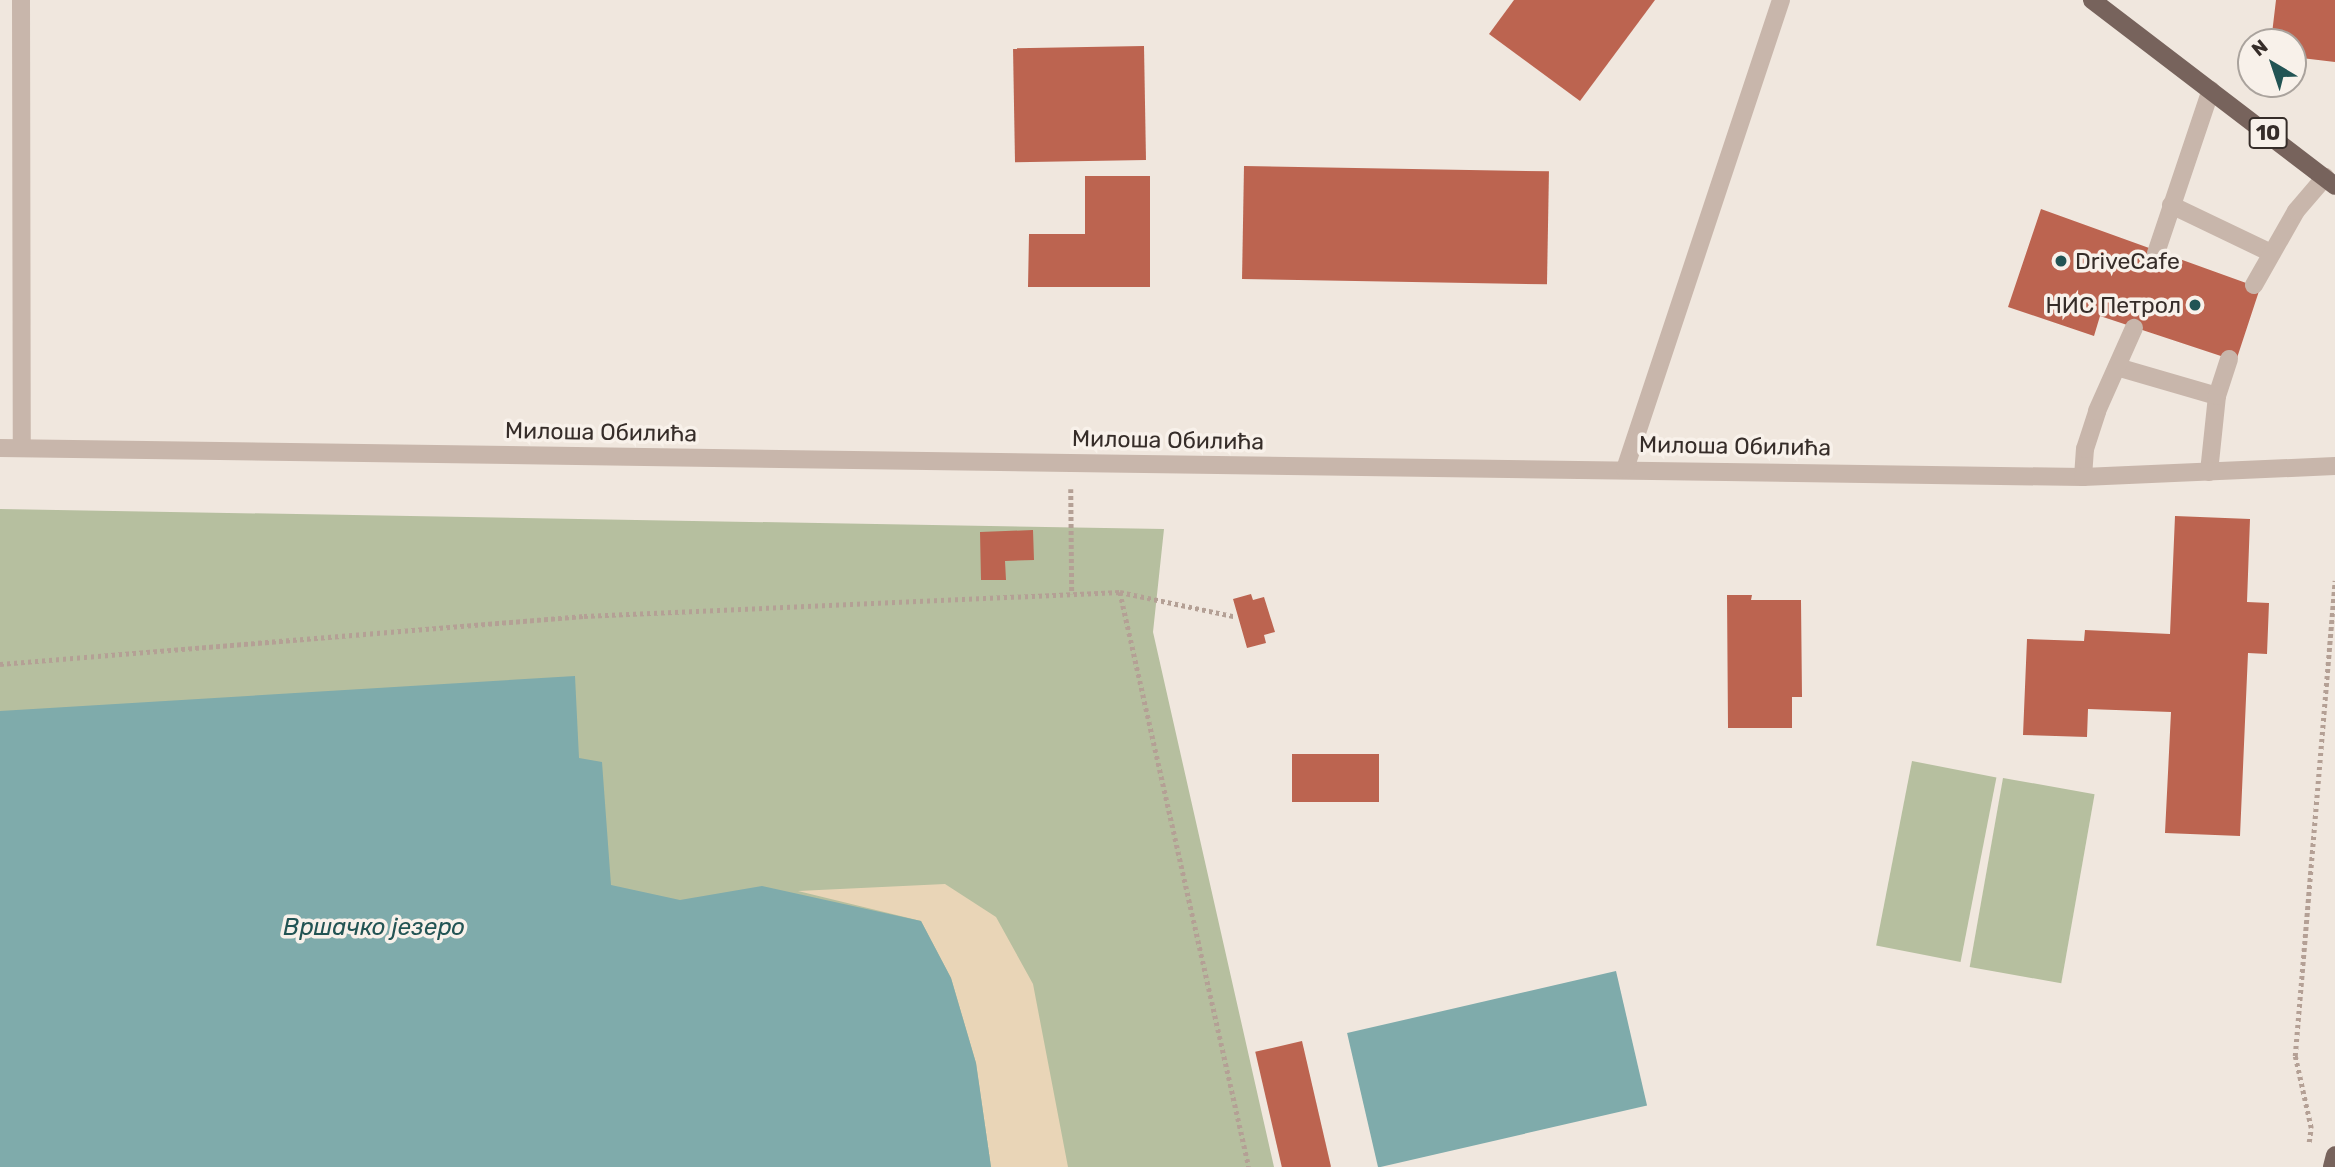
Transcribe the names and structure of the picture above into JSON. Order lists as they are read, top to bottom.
{
  "streets": {
    "main road": ["10"],
    "street": ["Милоша Обилића"]
  },
  "water": ["Вршачко језеро"],
  "places": ["DriveCafe", "НИС Петрол"],
  "north": "top left"
}
